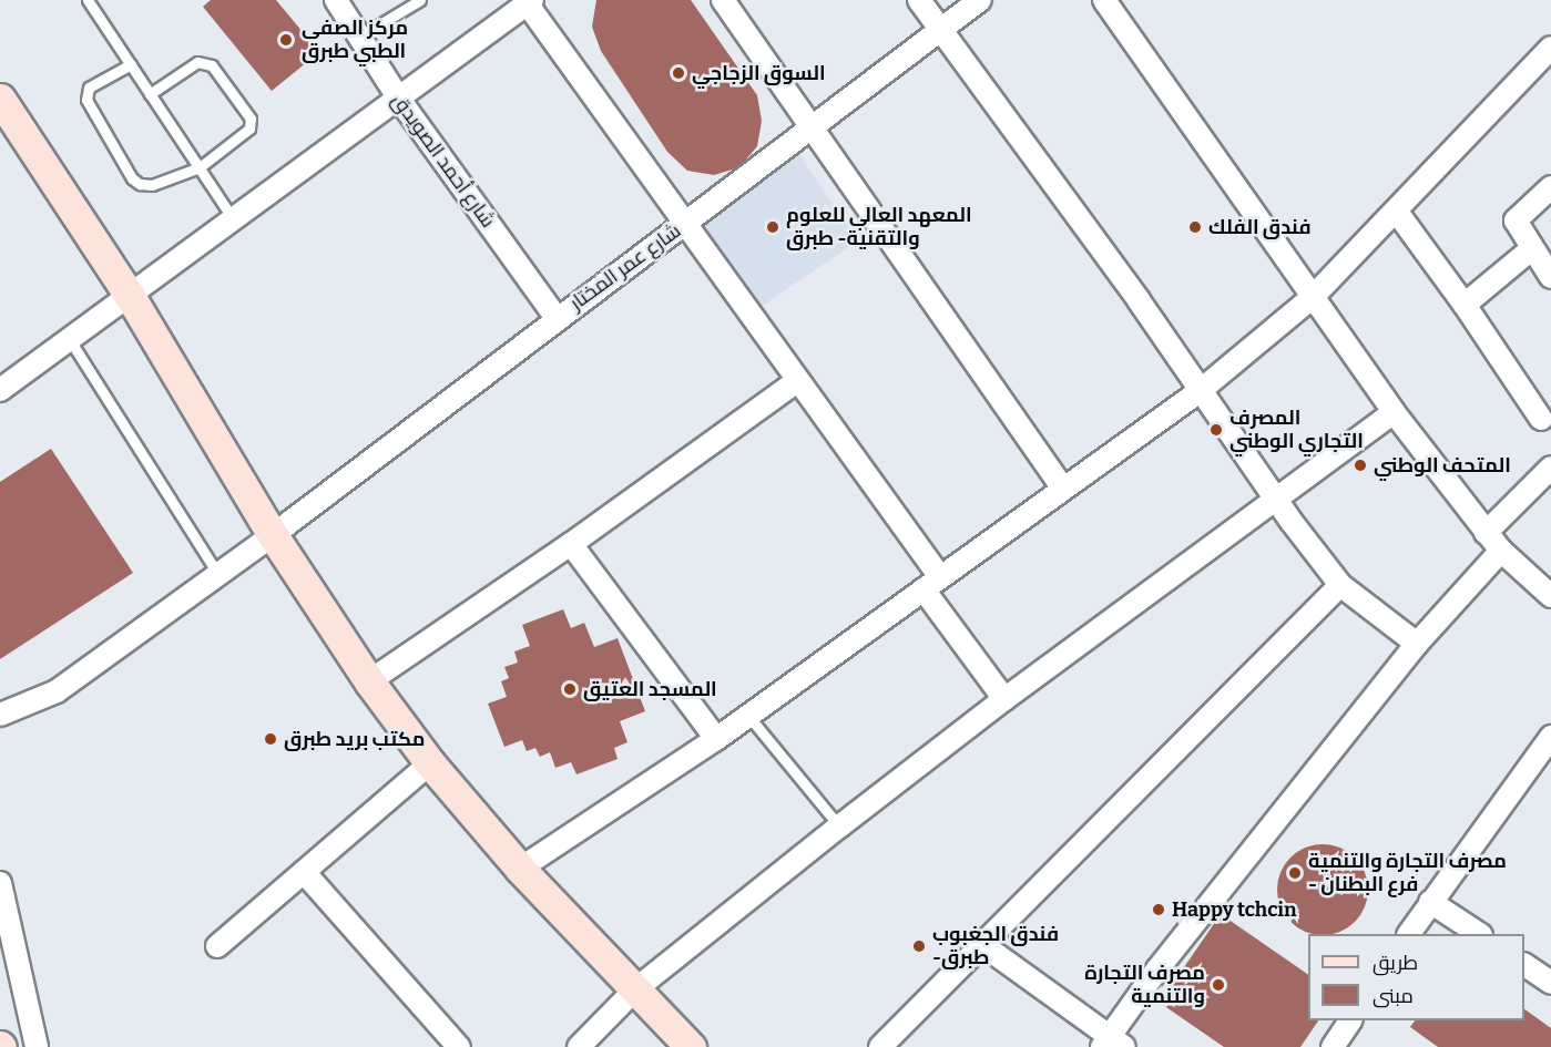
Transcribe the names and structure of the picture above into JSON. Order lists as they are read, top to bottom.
{
  "streets": {
    "street": ["شارع أحمد الصويدق", "شارع عمر المختار"]
  },
  "crossings": [
    ["شارع أحمد الصويدق", "شارع عمر المختار"]
  ],
  "places": [
    "مركز الصفى الطبي طبرق",
    "السوق الزجاجي",
    "المعهد العالي للعلوم والتقنية- طبرق",
    "فندق الفلك",
    "المصرف التجاري الوطني",
    "المتحف الوطني",
    "المسجد العتيق",
    "مكتب بريد طبرق",
    "مصرف التجارة والتنمية - فرع البطنان",
    "Happy tchcin",
    "فندق الجغبوب -طبرق",
    "مصرف التجارة والتنمية"
  ],
  "legend": ["طريق", "مبنى"]
}
